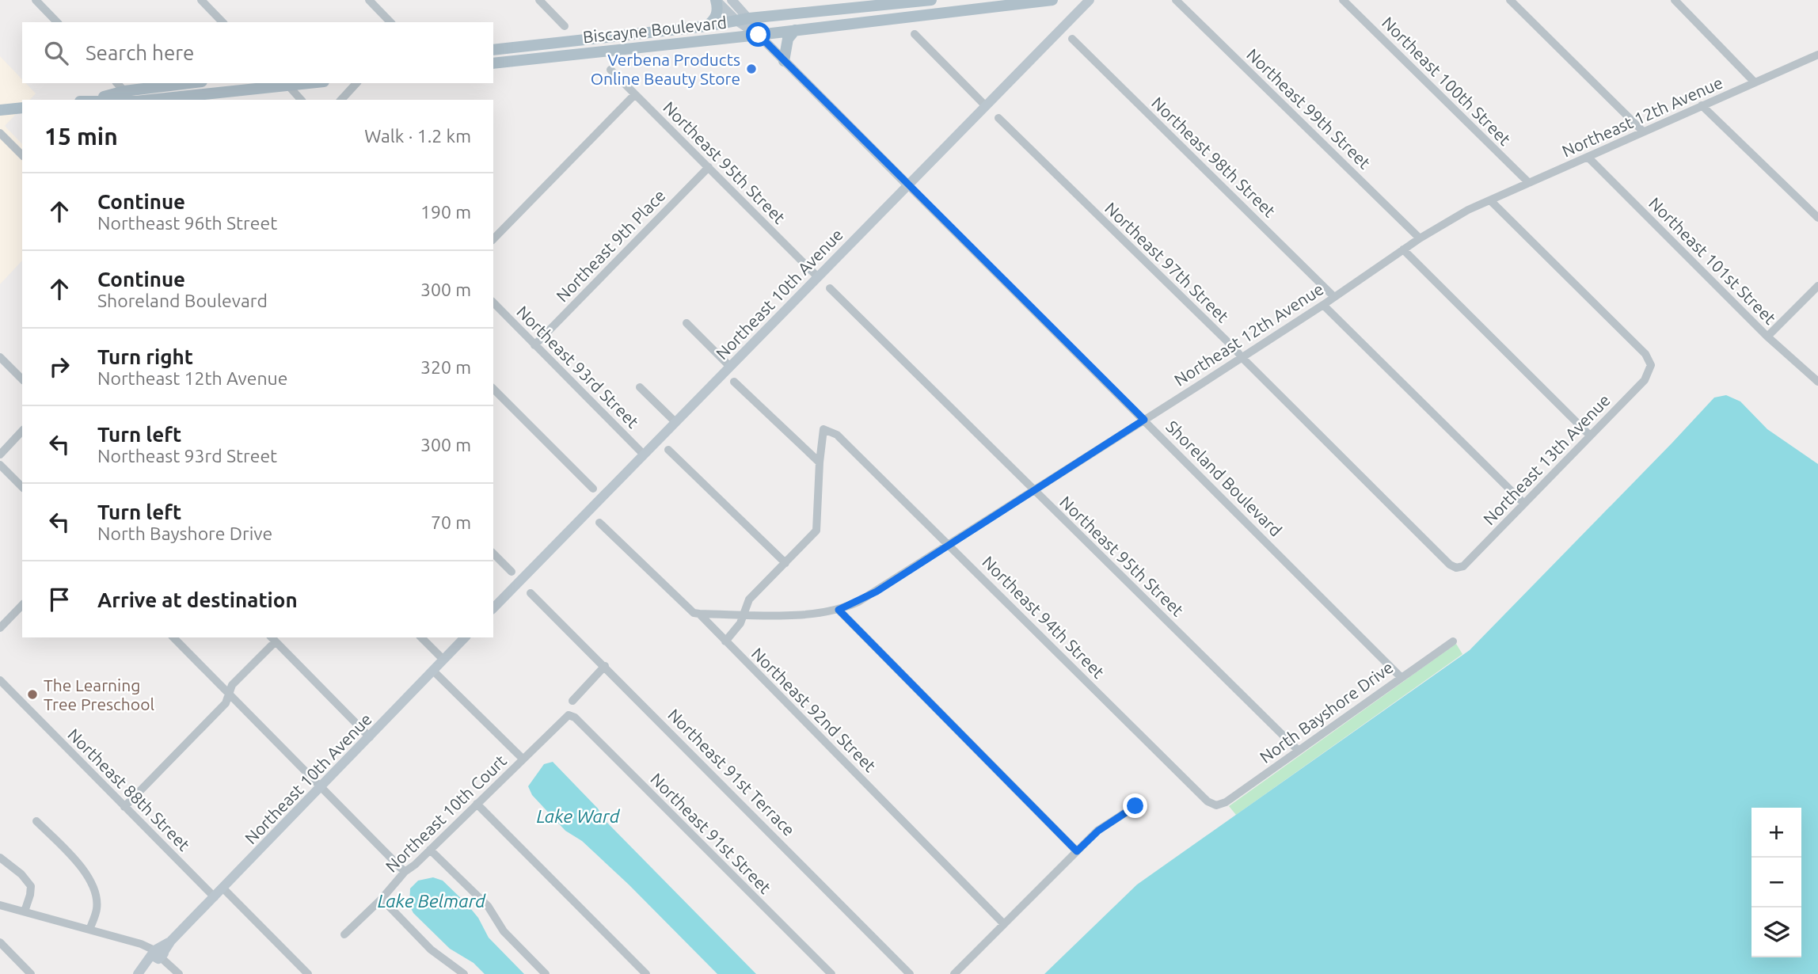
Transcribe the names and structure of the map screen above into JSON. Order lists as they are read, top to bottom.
{
  "streets": {
    "main road": ["Biscayne Boulevard"],
    "street": [
      "Northeast 100th Street",
      "Northeast 99th Street",
      "Northeast 12th Avenue",
      "Northeast 98th Street",
      "Northeast 95th Street",
      "Northeast 9th Place",
      "Northeast 101st Street",
      "Northeast 97th Street",
      "Northeast 10th Avenue",
      "Northeast 93rd Street",
      "Northeast 13th Avenue",
      "Shoreland Boulevard",
      "Northeast 94th Street",
      "Northeast 92nd Street",
      "North Bayshore Drive",
      "Northeast 91st Terrace",
      "Northeast 88th Street",
      "Northeast 10th Court",
      "Northeast 91st Street"
    ]
  },
  "crossings": [
    ["Northeast 100th Street", "Northeast 12th Avenue"],
    ["Northeast 99th Street", "Northeast 12th Avenue"],
    ["Northeast 12th Avenue", "Northeast 98th Street"],
    ["Northeast 12th Avenue", "Northeast 95th Street"],
    ["Northeast 12th Avenue", "Northeast 101st Street"],
    ["Northeast 12th Avenue", "Northeast 97th Street"],
    ["Northeast 12th Avenue", "Northeast 13th Avenue"],
    ["Northeast 12th Avenue", "Shoreland Boulevard"],
    ["Northeast 12th Avenue", "Northeast 94th Street"],
    ["Northeast 12th Avenue", "Northeast 92nd Street"],
    ["Northeast 95th Street", "Northeast 9th Place"],
    ["Northeast 95th Street", "Northeast 10th Avenue"],
    ["Northeast 95th Street", "North Bayshore Drive"],
    ["Northeast 9th Place", "Northeast 93rd Street"],
    ["Northeast 97th Street", "Northeast 13th Avenue"],
    ["Northeast 10th Avenue", "Northeast 93rd Street"],
    ["Northeast 10th Avenue", "Shoreland Boulevard"],
    ["Northeast 10th Avenue", "Northeast 88th Street"],
    ["Shoreland Boulevard", "North Bayshore Drive"],
    ["Northeast 94th Street", "North Bayshore Drive"],
    ["Northeast 10th Court", "Northeast 91st Street"]
  ],
  "water": ["Lake Ward", "Lake Belmard"],
  "places": ["Verbena Products Online Beauty Store", "The Learning Tree Preschool"],
  "page": {
    "search": "Search here",
    "heading": ["15 min", "Walk · 1.2 km"],
    "list": [
      ["Continue", "Northeast 96th Street", "190 m"],
      ["Continue", "Shoreland Boulevard", "300 m"],
      ["Turn right", "Northeast 12th Avenue", "320 m"],
      ["Turn left", "Northeast 93rd Street", "300 m"],
      ["Turn left", "North Bayshore Drive", "70 m"],
      "Arrive at destination"
    ],
    "map_buttons": ["+", "−"]
  }
}
